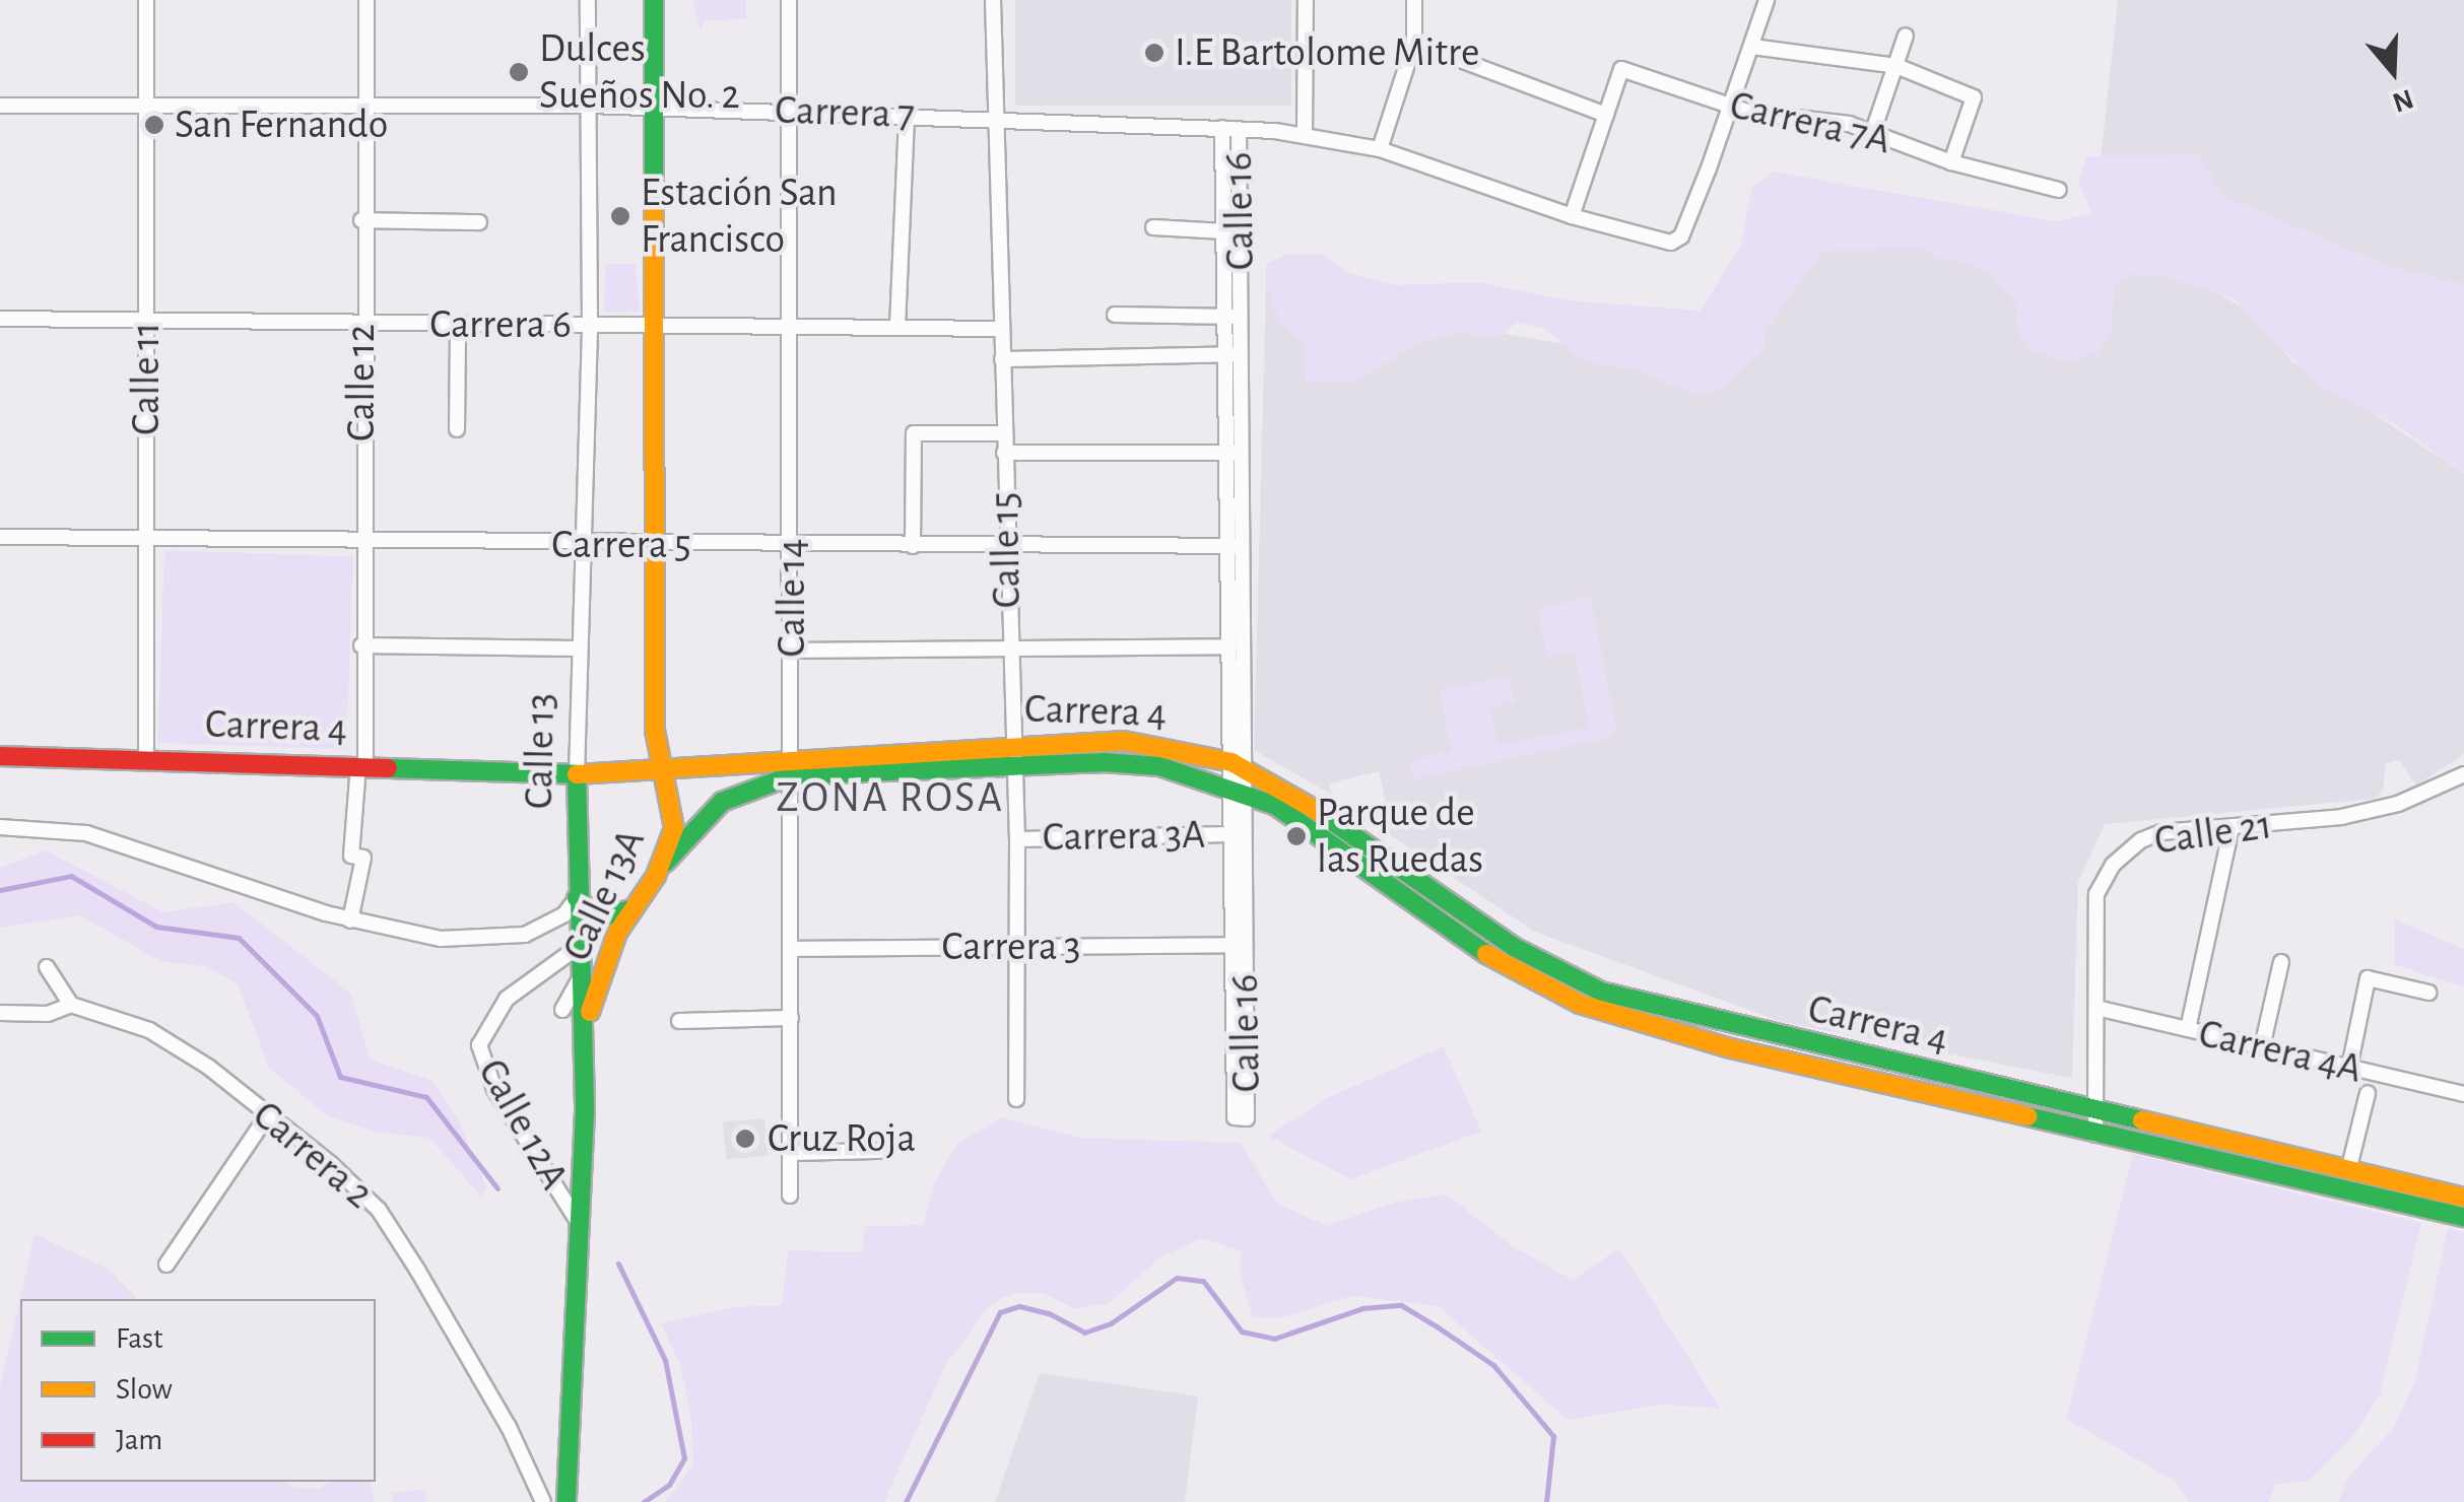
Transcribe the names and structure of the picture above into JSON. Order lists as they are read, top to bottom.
{
  "streets": {
    "main road": ["Carrera 4", "Calle 13", "Calle 13A"],
    "street": [
      "Carrera 7",
      "Carrera 7A",
      "Calle 16",
      "Carrera 6",
      "Calle 11",
      "Calle 12",
      "Carrera 5",
      "Calle 15",
      "Calle 14",
      "Calle 21",
      "Carrera 3A",
      "Carrera 3",
      "Carrera 4A",
      "Calle 12A",
      "Carrera 2"
    ]
  },
  "crossings": [
    ["Carrera 7", "Carrera 7A"],
    ["Carrera 7", "Calle 16"],
    ["Carrera 7", "Calle 11"],
    ["Carrera 7", "Calle 12"],
    ["Carrera 7", "Calle 15"],
    ["Carrera 7", "Calle 14"],
    ["Carrera 7", "Calle 13"],
    ["Carrera 7", "Calle 13A"],
    ["Calle 16", "Carrera 5"],
    ["Calle 16", "Carrera 4"],
    ["Calle 16", "Carrera 3A"],
    ["Calle 16", "Carrera 3"],
    ["Carrera 6", "Calle 11"],
    ["Carrera 6", "Calle 12"],
    ["Carrera 6", "Calle 15"],
    ["Carrera 6", "Calle 14"],
    ["Carrera 6", "Calle 13"],
    ["Carrera 6", "Calle 13A"],
    ["Calle 11", "Carrera 5"],
    ["Calle 11", "Carrera 4"],
    ["Calle 12", "Carrera 5"],
    ["Calle 12", "Carrera 4"],
    ["Carrera 5", "Calle 15"],
    ["Carrera 5", "Calle 14"],
    ["Carrera 5", "Calle 13"],
    ["Carrera 5", "Calle 13A"],
    ["Calle 15", "Carrera 4"],
    ["Calle 15", "Carrera 3A"],
    ["Calle 15", "Carrera 3"],
    ["Calle 14", "Carrera 4"],
    ["Calle 14", "Carrera 3"],
    ["Carrera 4", "Calle 13"],
    ["Carrera 4", "Calle 21"],
    ["Carrera 4", "Calle 13A"],
    ["Calle 13", "Calle 13A"],
    ["Calle 13", "Calle 12A"],
    ["Calle 21", "Carrera 4A"]
  ],
  "districts": ["ZONA ROSA"],
  "places": [
    "I.E Bartolome Mitre",
    "Dulces Sueños No. 2",
    "San Fernando",
    "Estación San Francisco",
    "Parque de las Ruedas",
    "Cruz Roja"
  ],
  "legend": ["Fast", "Slow", "Jam"],
  "north": "bottom"
}
